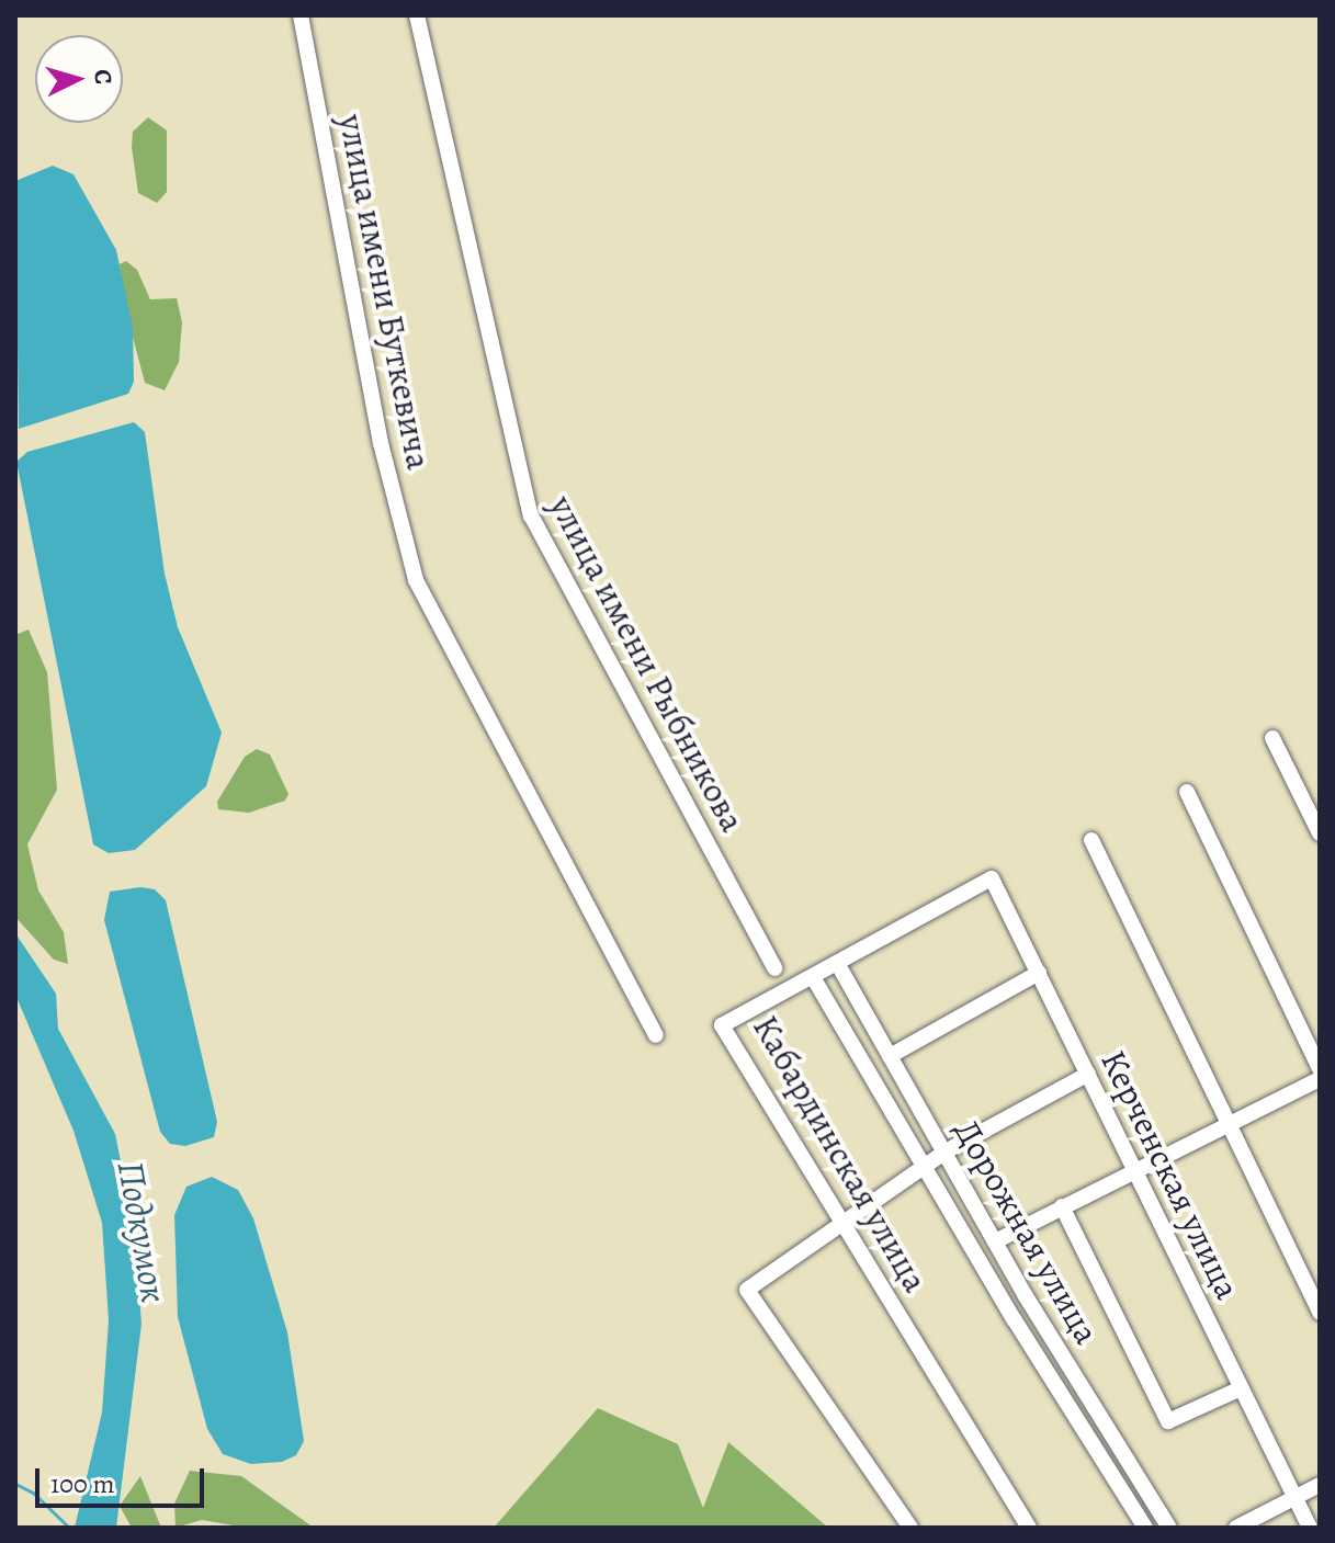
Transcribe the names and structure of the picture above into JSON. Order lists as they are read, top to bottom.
{
  "streets": {
    "street": [
      "улица имени Буткевича",
      "улица имени Рыбникова",
      "Кабардинская улица",
      "Керченская улица",
      "Дорожная улица"
    ]
  },
  "crossings": [
    ["Кабардинская улица", "Керченская улица"],
    ["Кабардинская улица", "Дорожная улица"]
  ],
  "water": ["Подкумок"],
  "scale_bar": "100 m",
  "north": "right"
}
